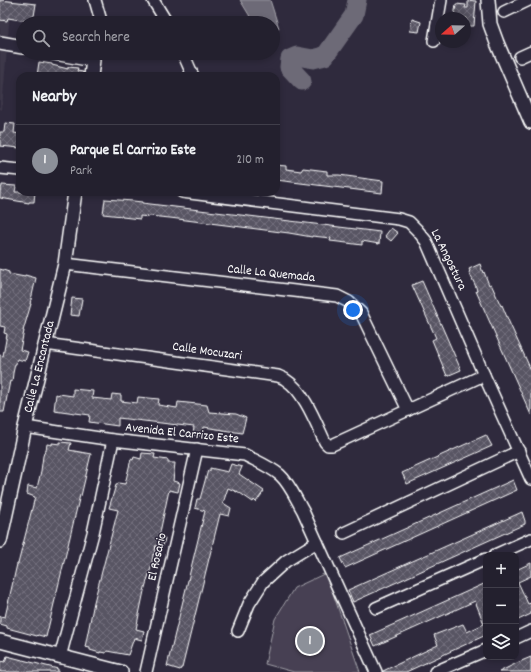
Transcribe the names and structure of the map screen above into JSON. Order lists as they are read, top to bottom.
{
  "streets": {
    "street": [
      "La Angostura",
      "Calle La Quemada",
      "Calle Mocuzari",
      "Calle La Encantada",
      "Avenida El Carrizo Este",
      "El Rosario"
    ]
  },
  "crossings": [
    ["Calle La Quemada", "Calle Mocuzari"],
    ["Calle La Quemada", "Calle La Encantada"],
    ["Calle Mocuzari", "Calle La Encantada"],
    ["Calle La Encantada", "Avenida El Carrizo Este"],
    ["Avenida El Carrizo Este", "El Rosario"]
  ],
  "north": "left",
  "page": {
    "search": "Search here",
    "heading": "Nearby",
    "list": [
      {
        "mark": "1",
        "name": "Parque El Carrizo Este",
        "note": "Park",
        "value": "210 m"
      }
    ],
    "map_buttons": ["+", "−"],
    "pins": "1"
  }
}
